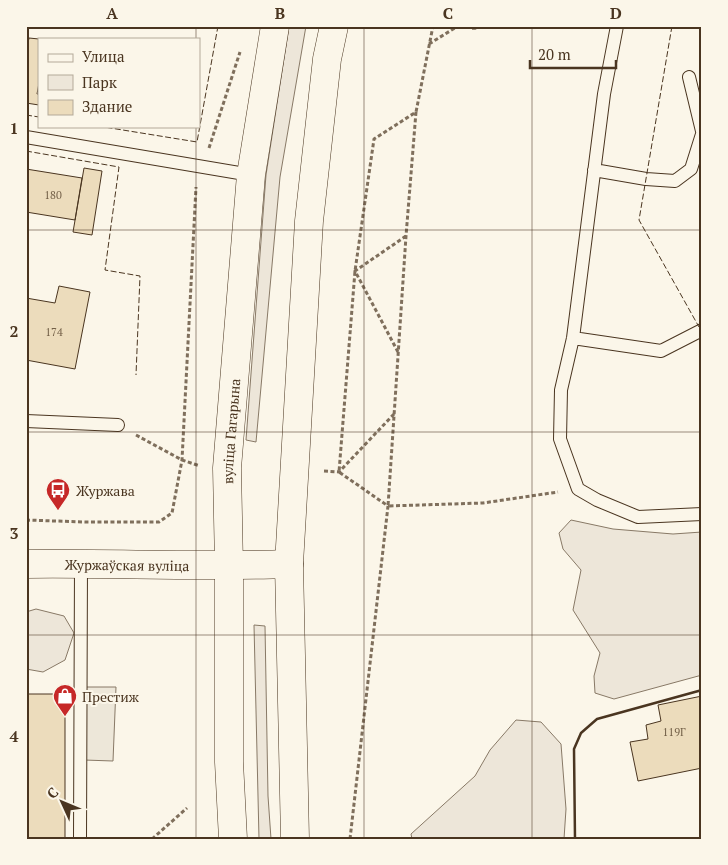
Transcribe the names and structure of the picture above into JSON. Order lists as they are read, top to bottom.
{
  "streets": {
    "main road": ["вуліца Гагарына", "Журжаўская вуліца"]
  },
  "crossings": [
    ["вуліца Гагарына", "Журжаўская вуліца"]
  ],
  "places": {
    "bus stop": ["Журжава"],
    "shop": ["Престиж"]
  },
  "house_numbers": ["180", "174", "119Г"],
  "legend": ["Улица", "Парк", "Здание"],
  "scale_bar": "20 m",
  "north": "top left",
  "grid": {
    "columns": [
      "A",
      "B",
      "C",
      "D"
    ],
    "rows": [
      "1",
      "2",
      "3",
      "4"
    ]
  }
}
